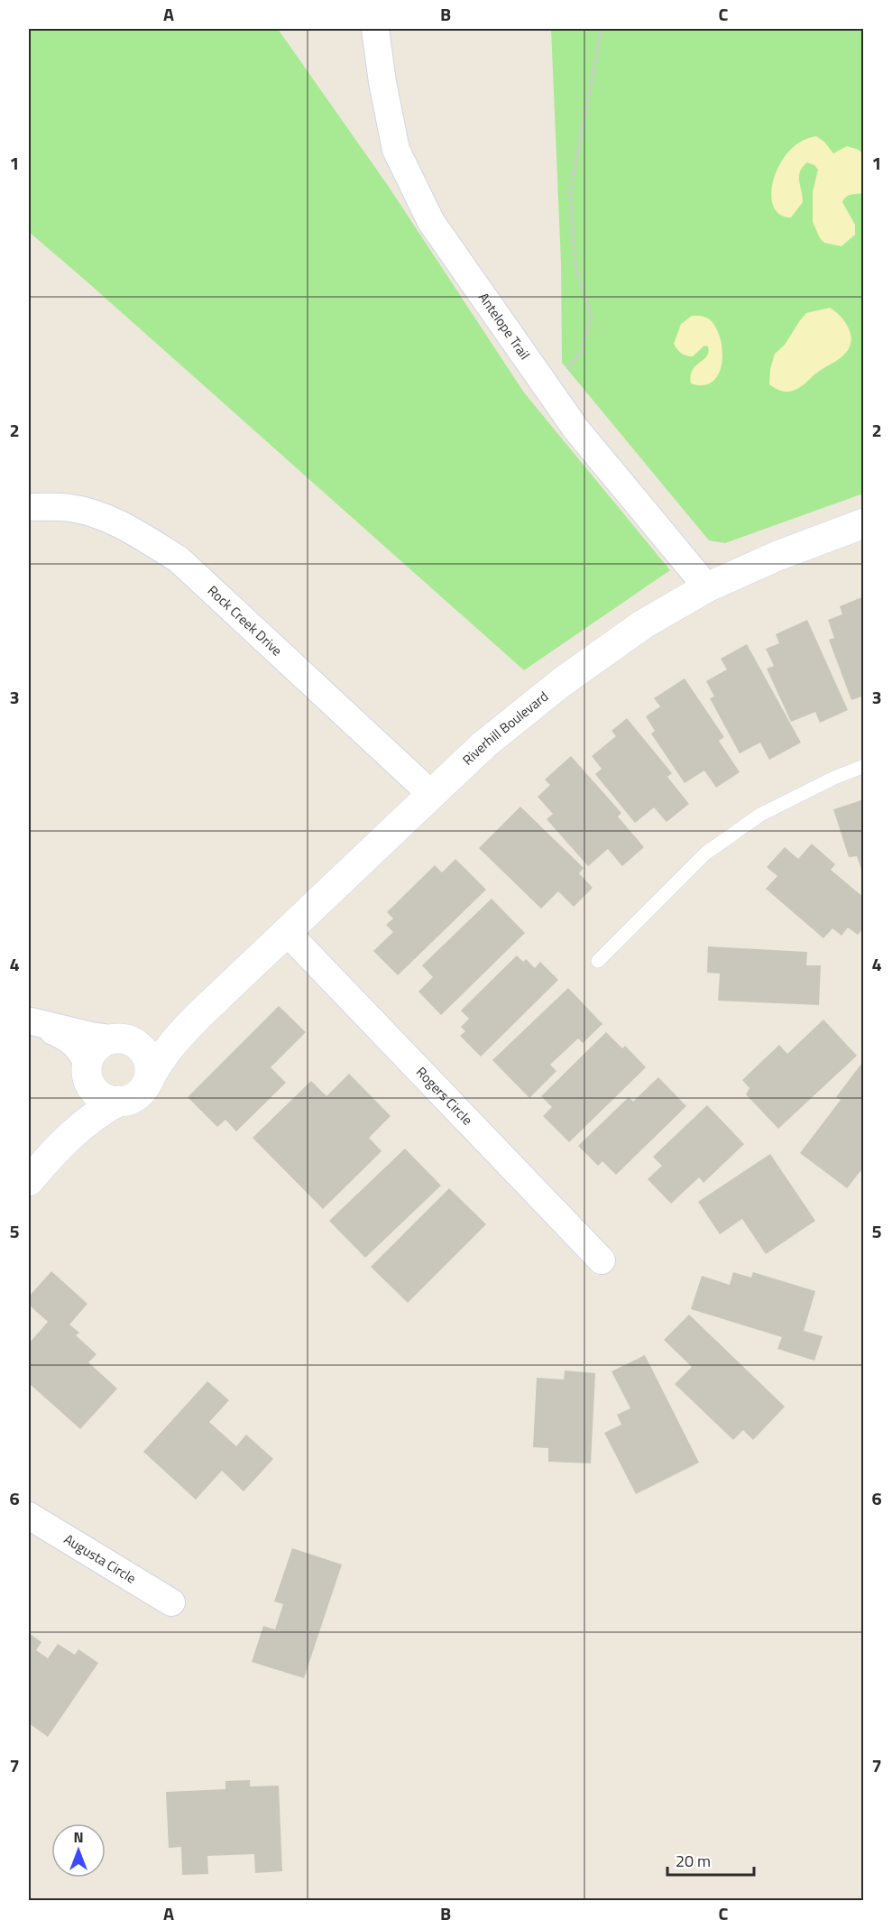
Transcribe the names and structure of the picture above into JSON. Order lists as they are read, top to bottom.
{
  "streets": {
    "street": [
      "Antelope Trail",
      "Rock Creek Drive",
      "Riverhill Boulevard",
      "Rogers Circle",
      "Augusta Circle"
    ]
  },
  "crossings": [
    ["Antelope Trail", "Riverhill Boulevard"],
    ["Rock Creek Drive", "Riverhill Boulevard"],
    ["Riverhill Boulevard", "Rogers Circle"]
  ],
  "scale_bar": "20 m",
  "north": "top",
  "grid": {
    "columns": ["A", "B", "C"],
    "rows": [
      "1",
      "2",
      "3",
      "4",
      "5",
      "6",
      "7"
    ]
  }
}
